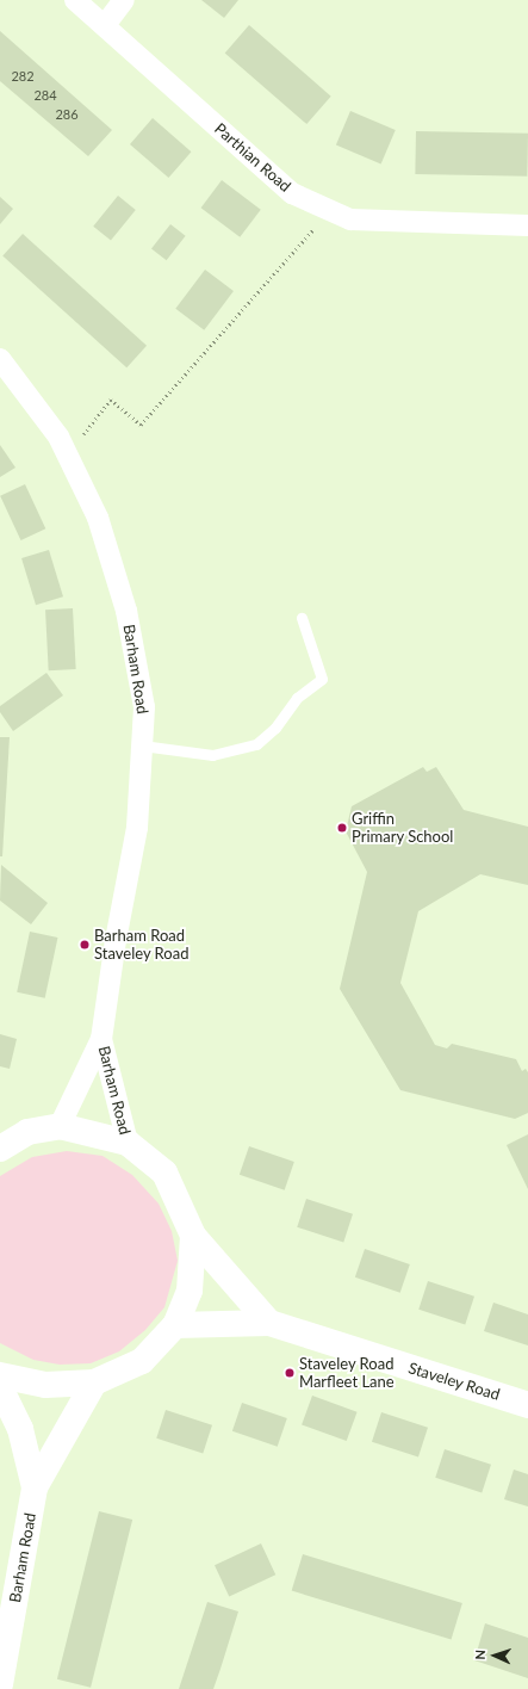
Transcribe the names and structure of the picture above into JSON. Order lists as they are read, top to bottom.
{
  "streets": {
    "street": ["Parthian Road", "Barham Road", "Staveley Road"]
  },
  "places": ["Griffin Primary School", "Barham Road Staveley Road", "Staveley Road Marfleet Lane"],
  "house_numbers": ["282", "284", "286"],
  "north": "left"
}
